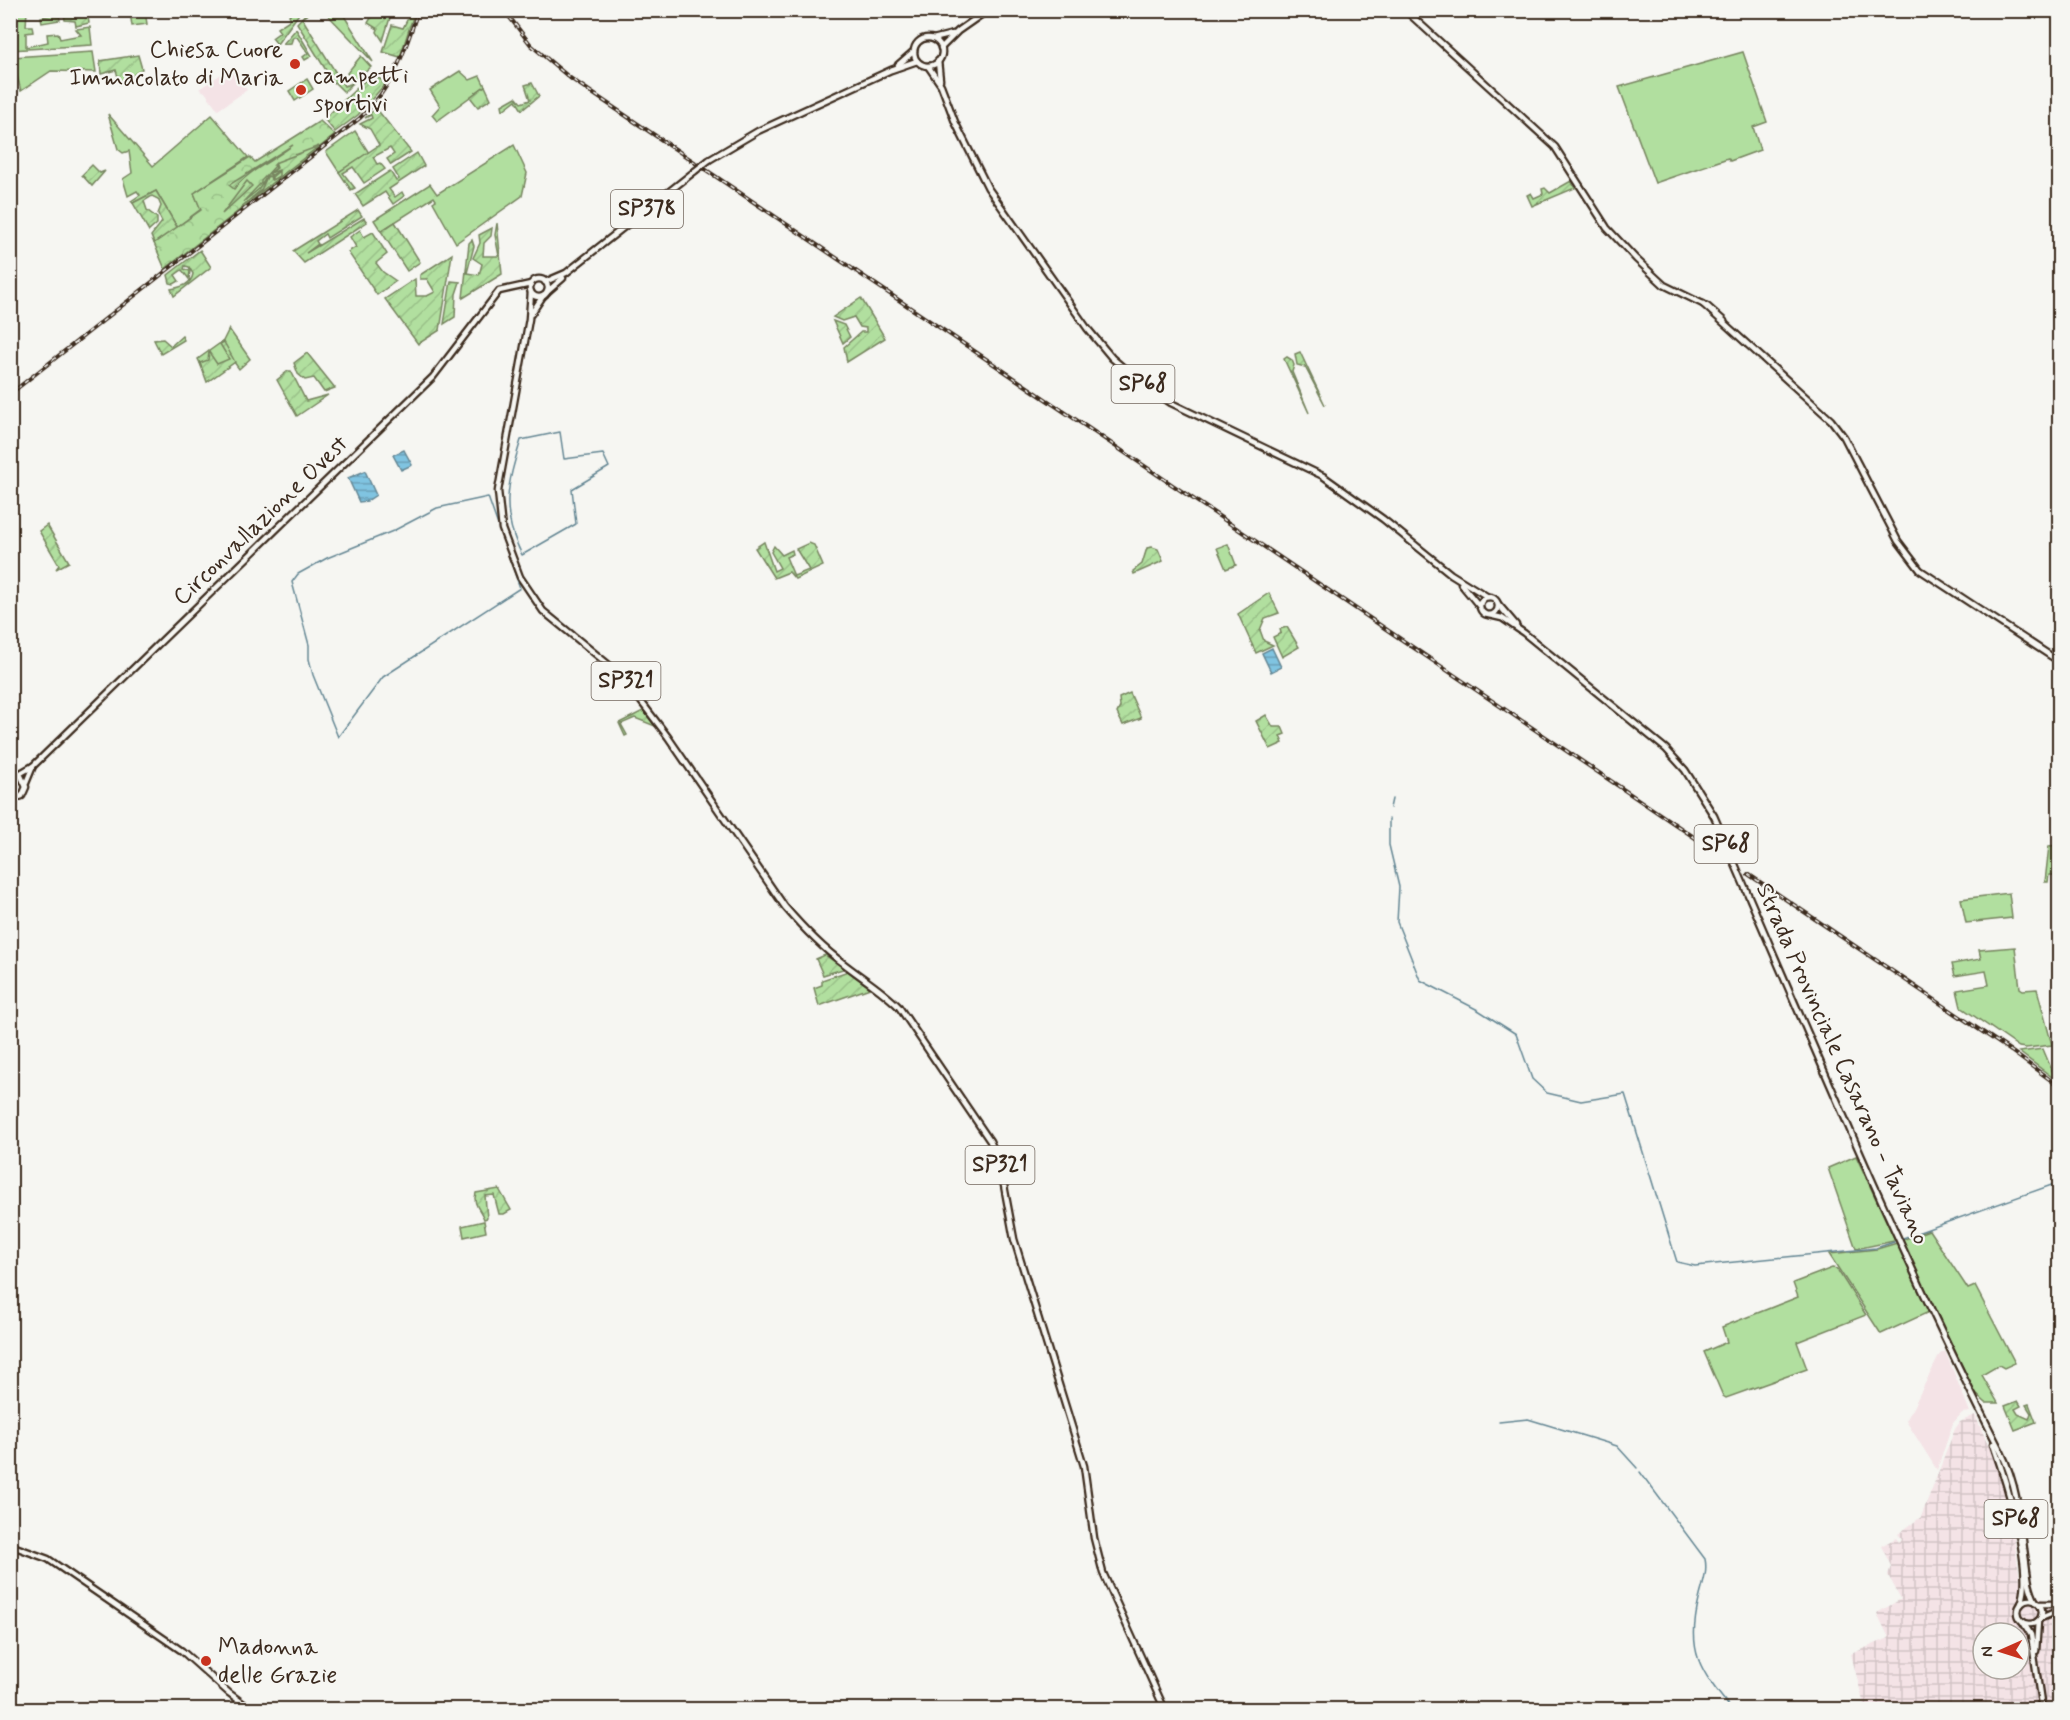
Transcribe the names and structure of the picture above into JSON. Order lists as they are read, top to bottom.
{
  "streets": {
    "main road": [
      "SP378",
      "SP68",
      "Circonvallazione Ovest",
      "SP321",
      "Strada Provinciale Casarano - Taviano"
    ]
  },
  "crossings": [
    ["SP378", "Circonvallazione Ovest"],
    ["SP378", "SP321"],
    ["SP378", "Strada Provinciale Casarano - Taviano"],
    ["Circonvallazione Ovest", "SP321"]
  ],
  "places": ["Chiesa Cuore Immacolato di Maria", "campetti sportivi", "Madonna delle Grazie"],
  "north": "left"
}
